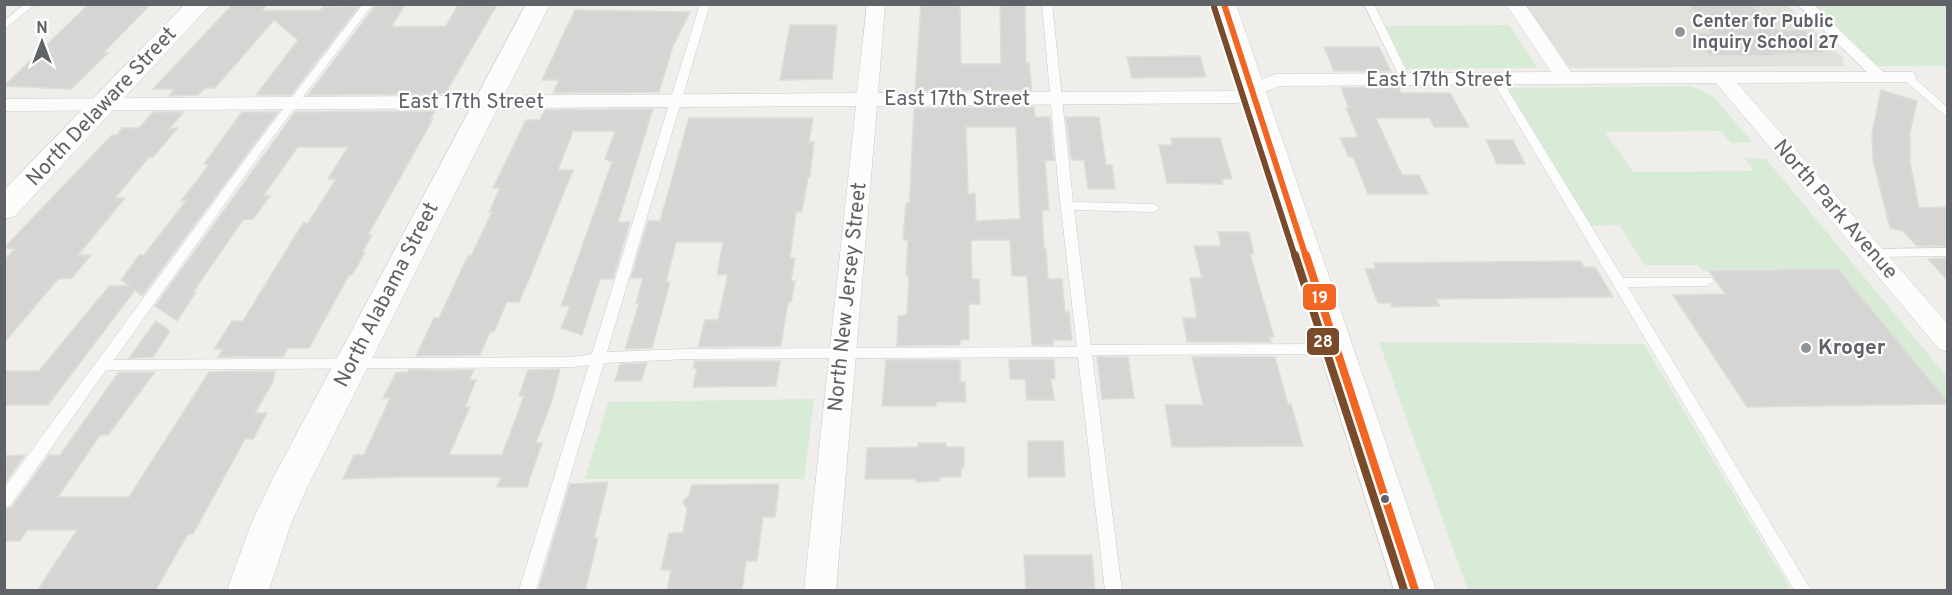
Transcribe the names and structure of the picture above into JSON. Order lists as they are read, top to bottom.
{
  "streets": {
    "main road": ["North Delaware Street", "North Alabama Street"],
    "street": ["East 17th Street", "North Park Avenue", "North New Jersey Street"]
  },
  "crossings": [
    ["East 17th Street", "North Delaware Street"],
    ["East 17th Street", "North Park Avenue"],
    ["East 17th Street", "North Alabama Street"],
    ["East 17th Street", "North New Jersey Street"]
  ],
  "places": ["Center for Public Inquiry School 27", "Kroger"],
  "lines": ["transit line 19", "transit line 28"],
  "north": "top"
}
